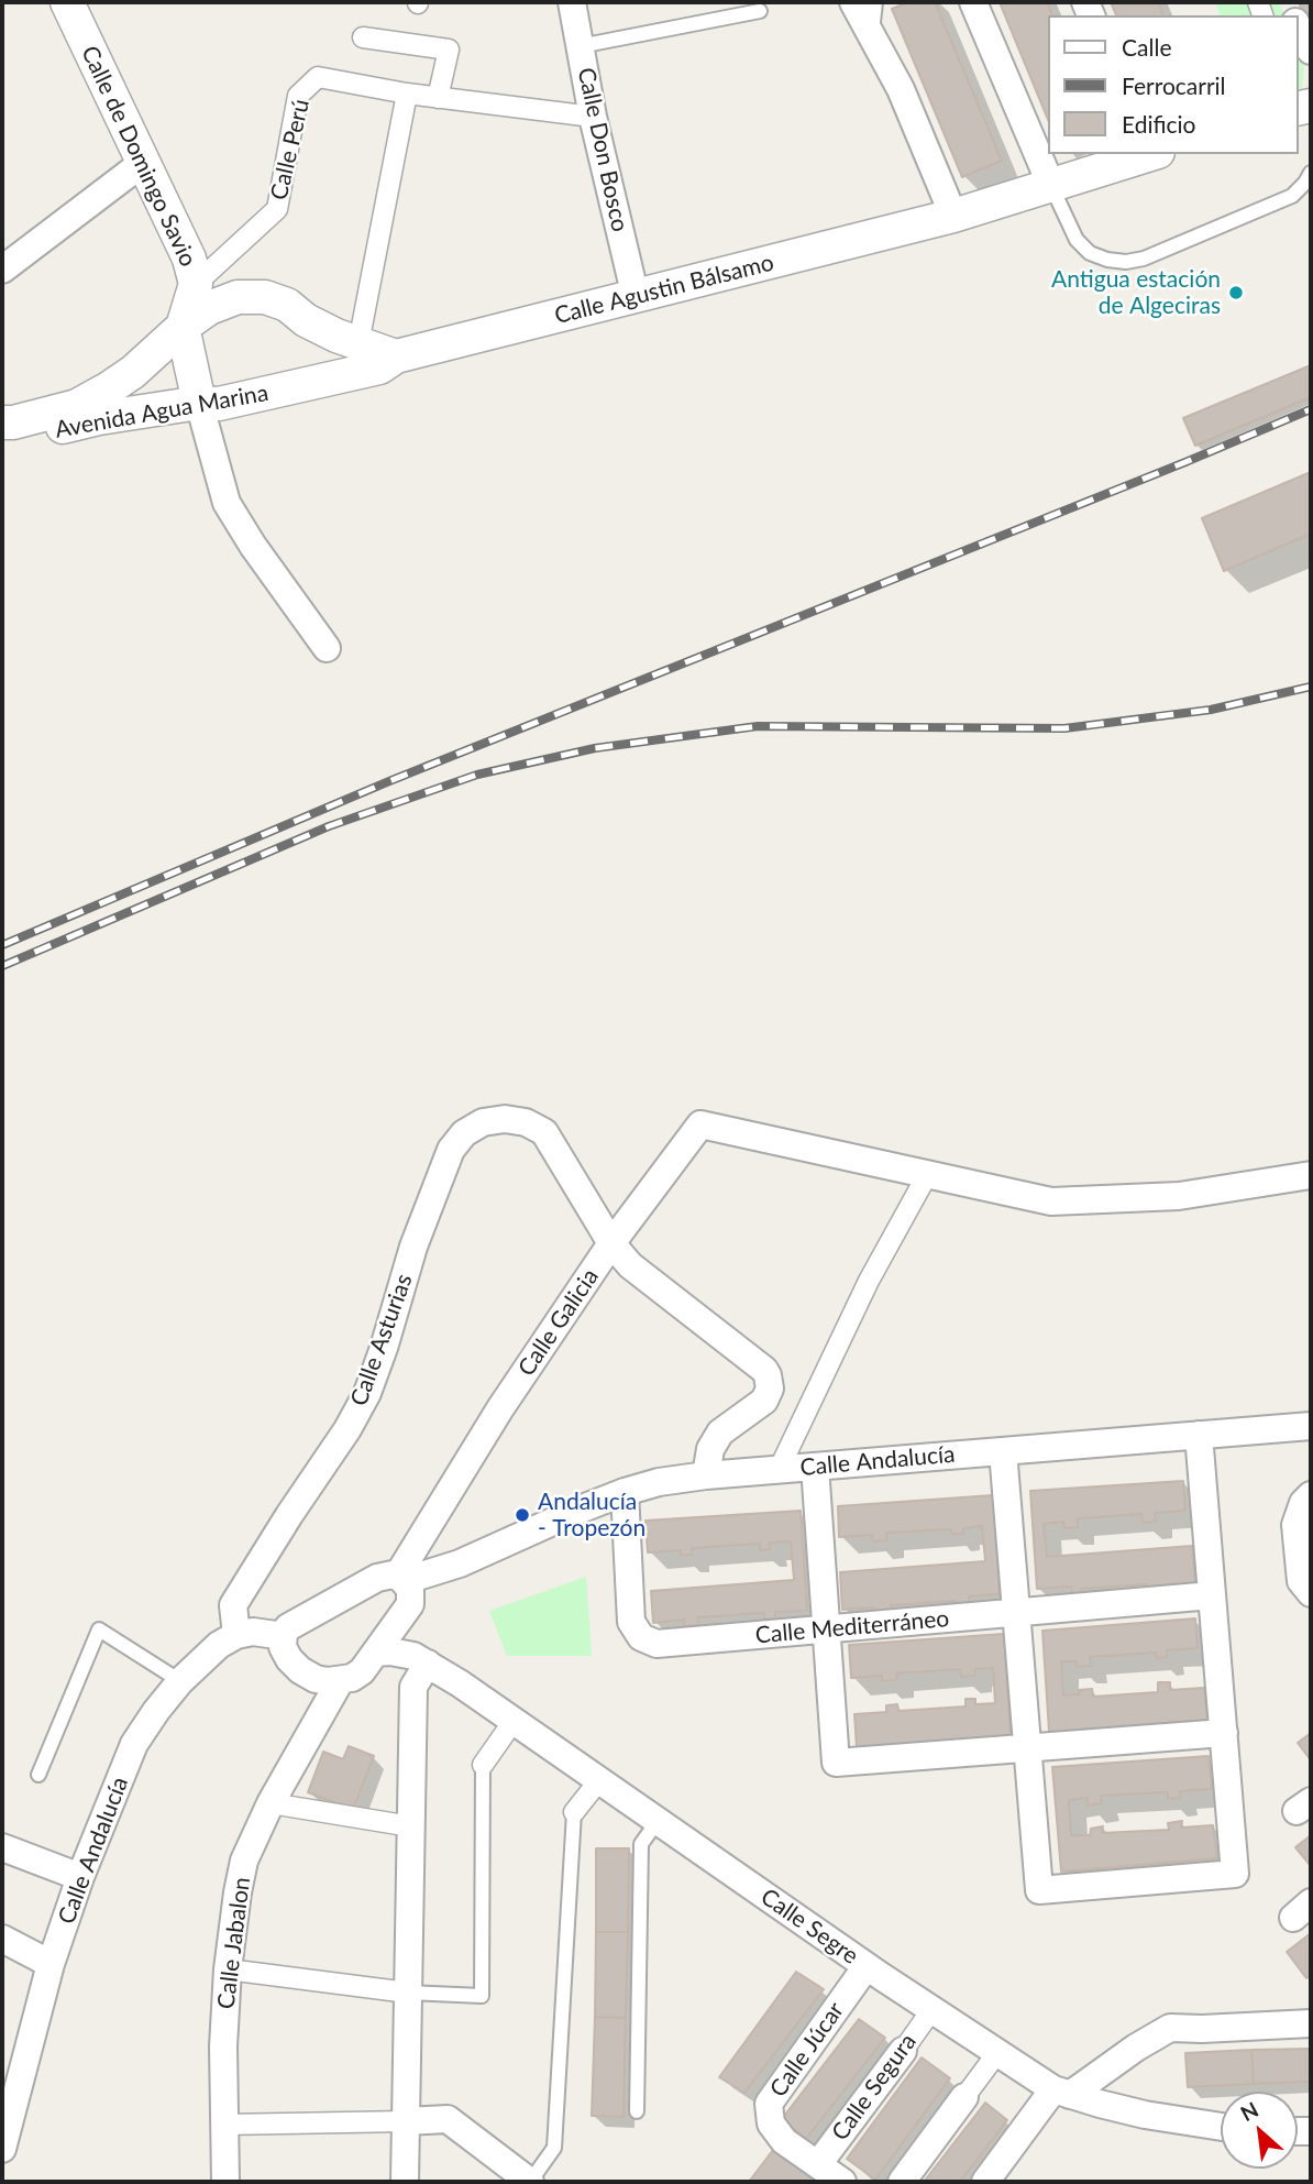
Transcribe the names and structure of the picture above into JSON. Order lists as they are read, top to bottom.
{
  "streets": {
    "street": [
      "Calle Perú",
      "Calle Don Bosco",
      "Calle de Domingo Savio",
      "Calle Agustin Bálsamo",
      "Avenida Agua Marina",
      "Calle Galicia",
      "Calle Asturias",
      "Calle Andalucía",
      "Calle Mediterráneo",
      "Calle Segre",
      "Calle Jabalon",
      "Calle Júcar",
      "Calle Segura"
    ]
  },
  "crossings": [
    ["Calle Perú", "Calle Don Bosco"],
    ["Calle Perú", "Calle de Domingo Savio"],
    ["Calle Don Bosco", "Calle Agustin Bálsamo"],
    ["Calle de Domingo Savio", "Avenida Agua Marina"],
    ["Calle Agustin Bálsamo", "Avenida Agua Marina"],
    ["Calle Galicia", "Calle Asturias"],
    ["Calle Galicia", "Calle Andalucía"],
    ["Calle Asturias", "Calle Andalucía"],
    ["Calle Andalucía", "Calle Mediterráneo"],
    ["Calle Segre", "Calle Júcar"],
    ["Calle Segre", "Calle Segura"],
    ["Calle Júcar", "Calle Segura"]
  ],
  "places": ["Antigua estación de Algeciras", "Andalucía - Tropezón"],
  "legend": ["Calle", "Ferrocarril", "Edificio"],
  "north": "top left"
}
